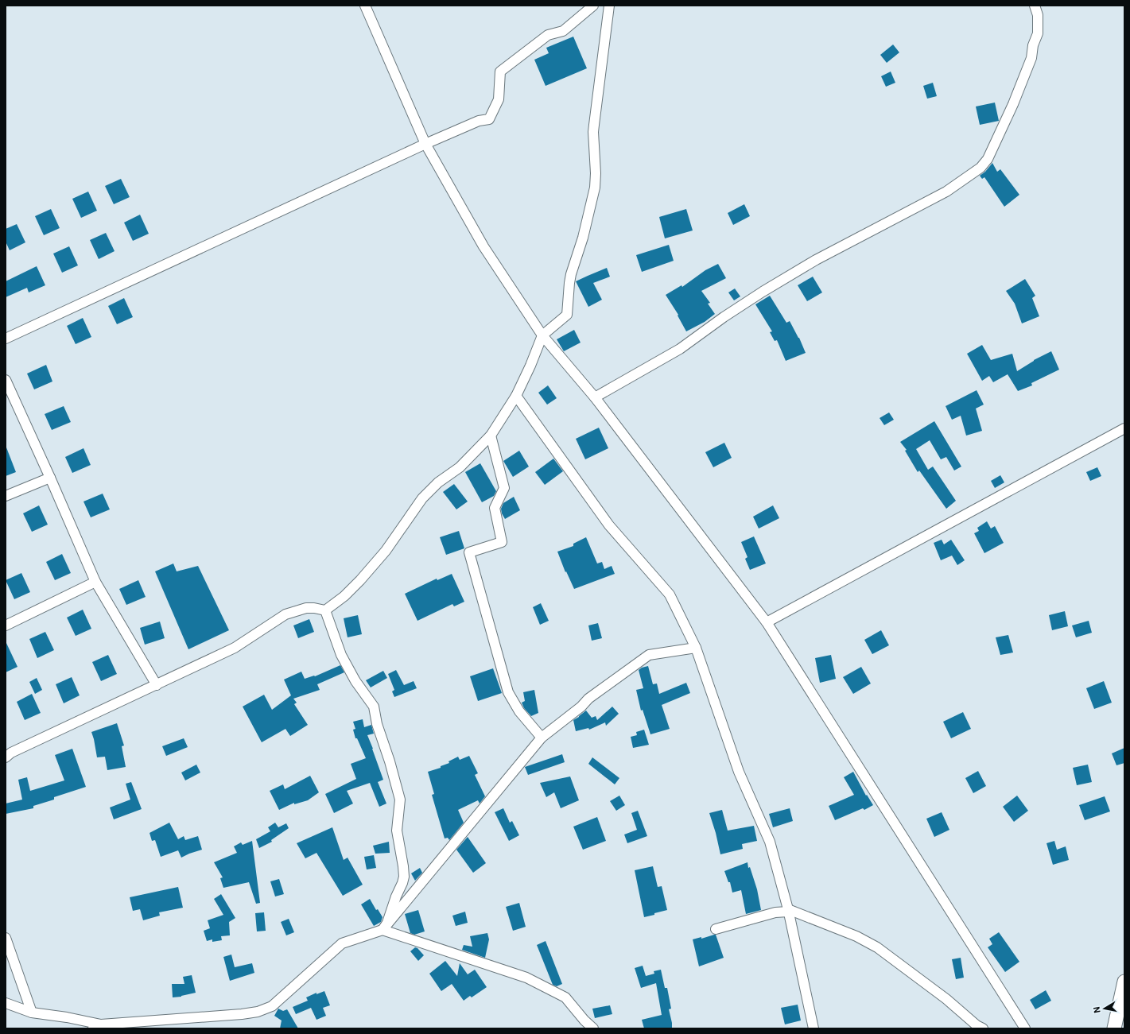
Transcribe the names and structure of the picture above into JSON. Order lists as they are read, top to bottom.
{
  "north": "left"
}
